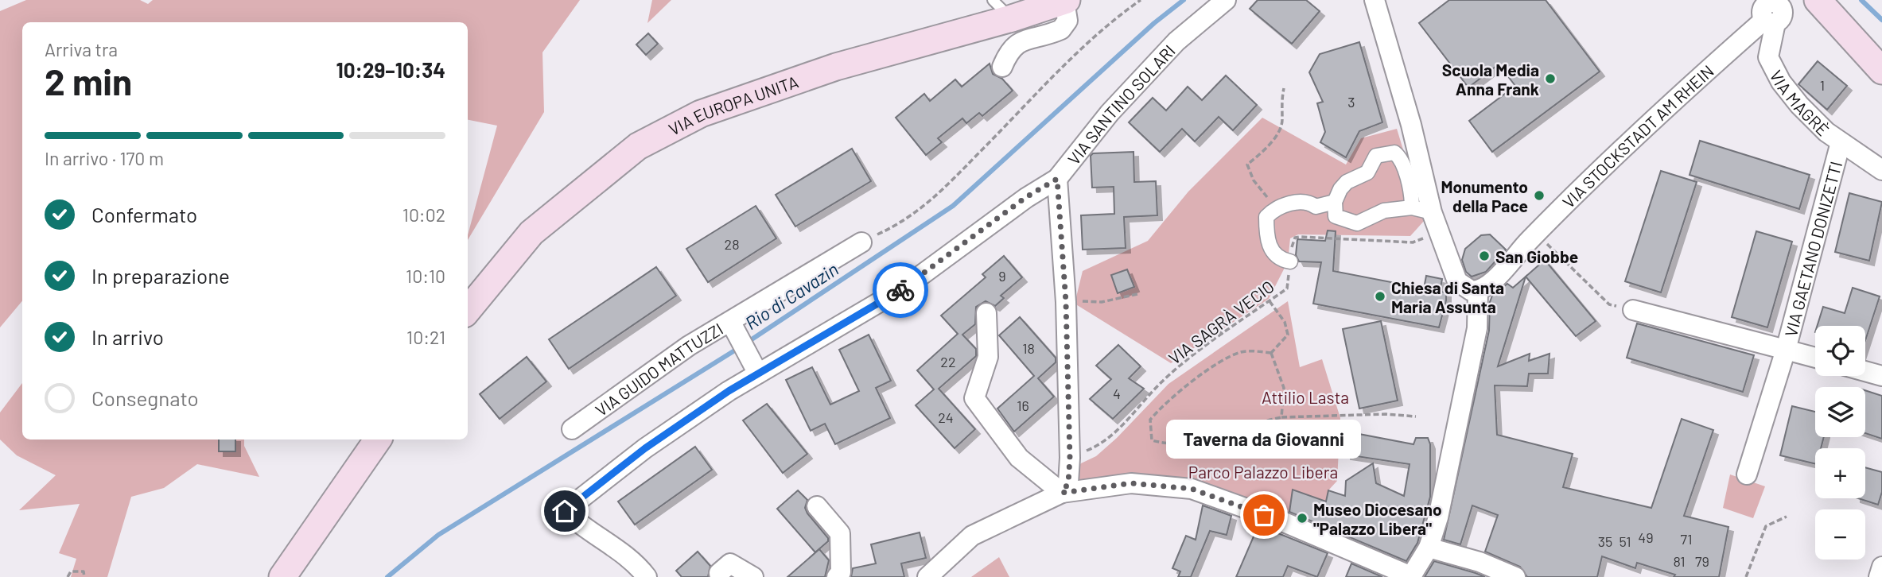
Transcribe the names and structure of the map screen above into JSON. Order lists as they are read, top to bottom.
{
  "streets": {
    "main road": ["VIA EUROPA UNITA"],
    "street": [
      "VIA MAGRÈ",
      "VIA SANTINO SOLARI",
      "VIA STOCKSTADT AM RHEIN",
      "VIA GAETANO DONIZETTI",
      "VIA GUIDO MATTUZZI"
    ],
    "path": ["VIA SAGRÀ VECIO"]
  },
  "crossings": [
    ["VIA MAGRÈ", "VIA STOCKSTADT AM RHEIN"],
    ["VIA MAGRÈ", "VIA GAETANO DONIZETTI"],
    ["VIA SANTINO SOLARI", "VIA SAGRÀ VECIO"]
  ],
  "water": ["Rio di Cavazin"],
  "parks": ["Attilio Lasta", "Parco Palazzo Libera"],
  "places": [
    "Scuola Media Anna Frank",
    "Monumento della Pace",
    "San Giobbe",
    "Chiesa di Santa Maria Assunta",
    "Taverna da Giovanni",
    "Museo Diocesano \"Palazzo Libera\""
  ],
  "house_numbers": [
    "1",
    "3",
    "28",
    "9",
    "18",
    "22",
    "4",
    "16",
    "24",
    "49",
    "71",
    "35",
    "51",
    "81",
    "79"
  ],
  "page": {
    "heading": ["2 min", "Arriva tra", "10:29–10:34"],
    "bar": "In arrivo · 170 m",
    "list": [
      ["Confermato", "10:02"],
      ["In preparazione", "10:10"],
      ["In arrivo", "10:21"],
      "Consegnato"
    ],
    "map_buttons": ["+", "−"],
    "bubble": "Taverna da Giovanni"
  }
}
